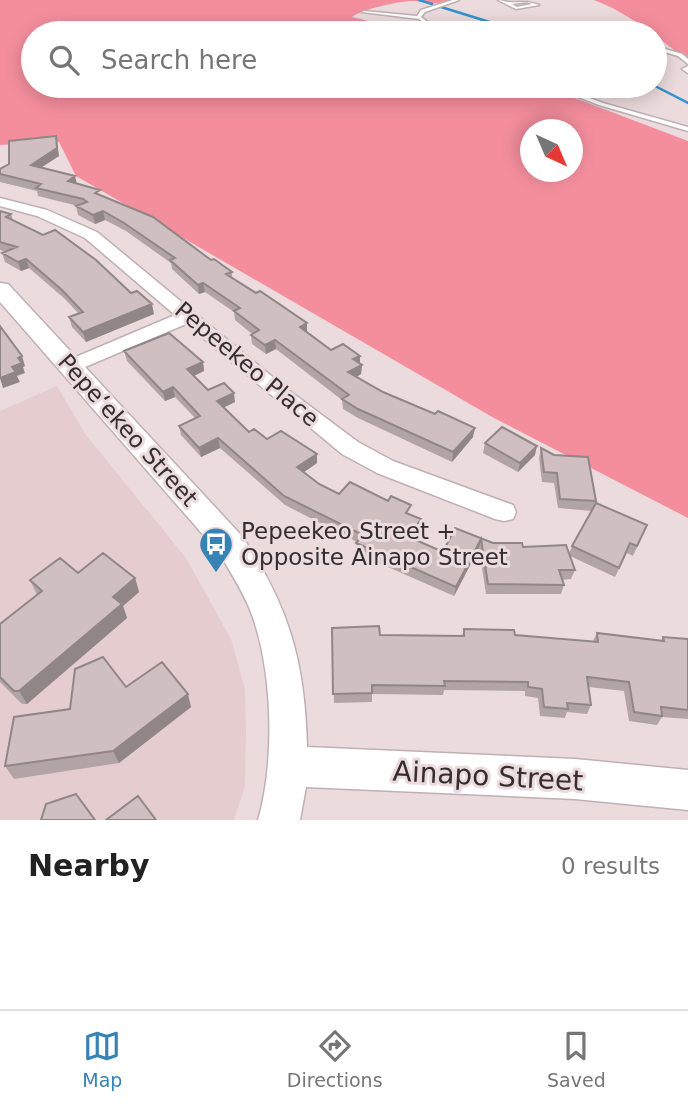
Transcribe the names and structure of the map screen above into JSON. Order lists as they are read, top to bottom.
{
  "streets": {
    "street": ["Pepeekeo Place", "Pepeʻekeo Street", "Ainapo Street"]
  },
  "crossings": [
    ["Pepeʻekeo Street", "Ainapo Street"]
  ],
  "places": {
    "bus stop": ["Pepeekeo Street + Opposite Ainapo Street"]
  },
  "north": "bottom right",
  "page": {
    "search": "Search here",
    "heading": ["Nearby", "0 results"],
    "nav": ["Map", "Directions", "Saved"]
  }
}
